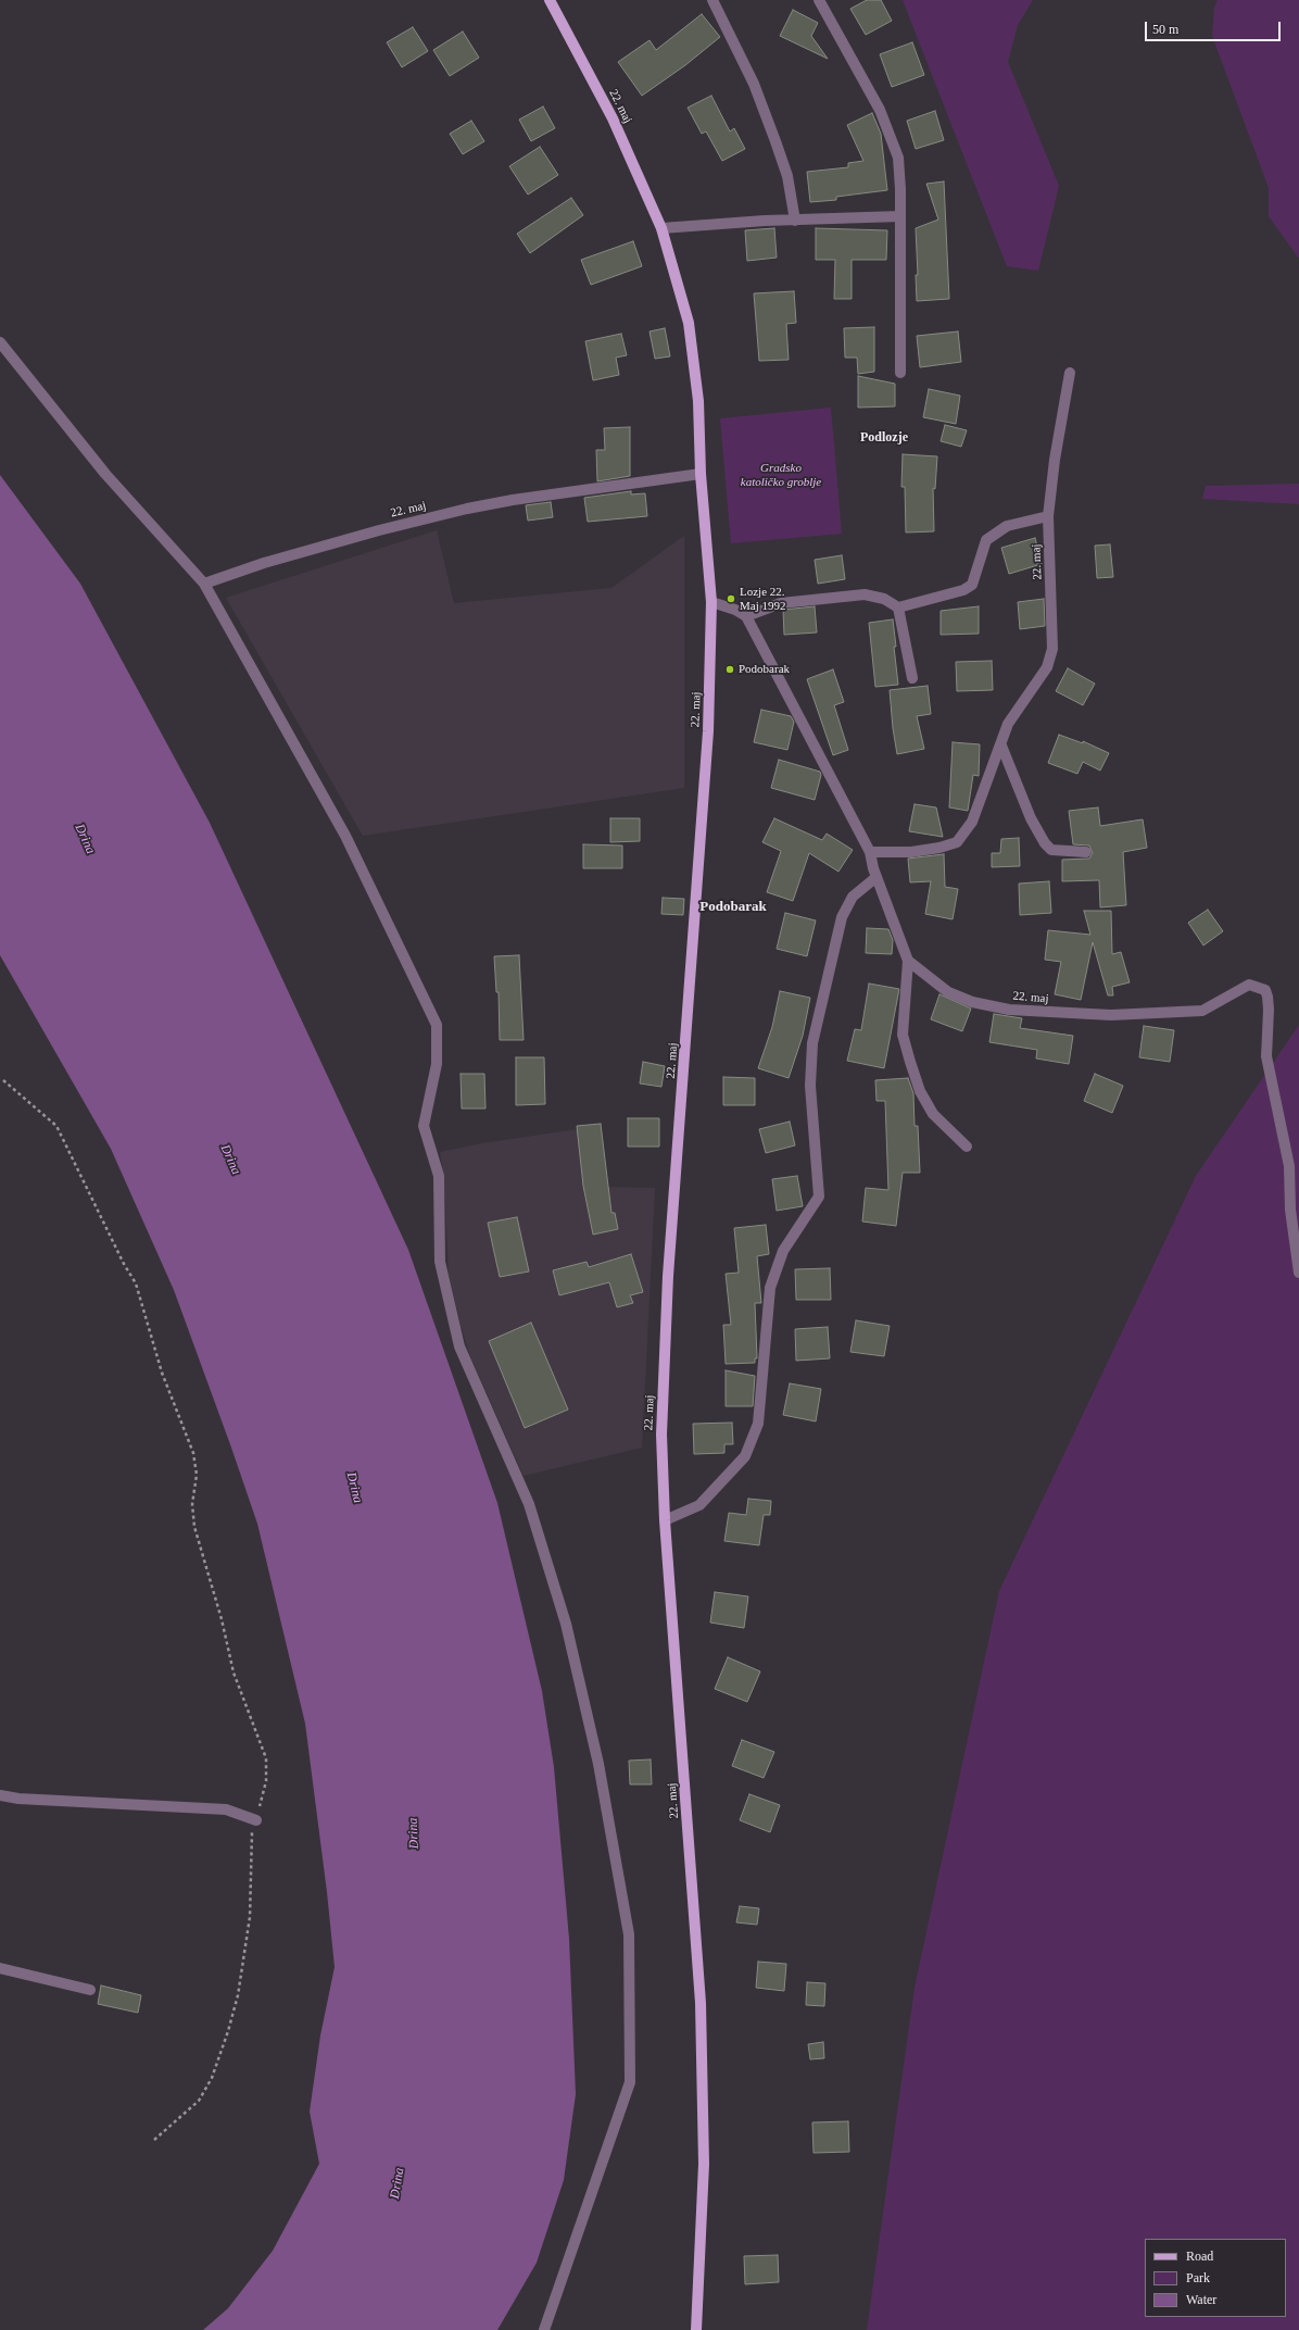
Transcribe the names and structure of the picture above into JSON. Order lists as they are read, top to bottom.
{
  "streets": {
    "main road": ["22. maj"]
  },
  "districts": ["Podlozje", "Podobarak"],
  "water": ["Drina"],
  "parks": ["Gradsko katoličko groblje"],
  "places": ["Lozje 22. Maj 1992", "Podobarak"],
  "legend": ["Road", "Park", "Water"],
  "scale_bar": "50 m"
}
